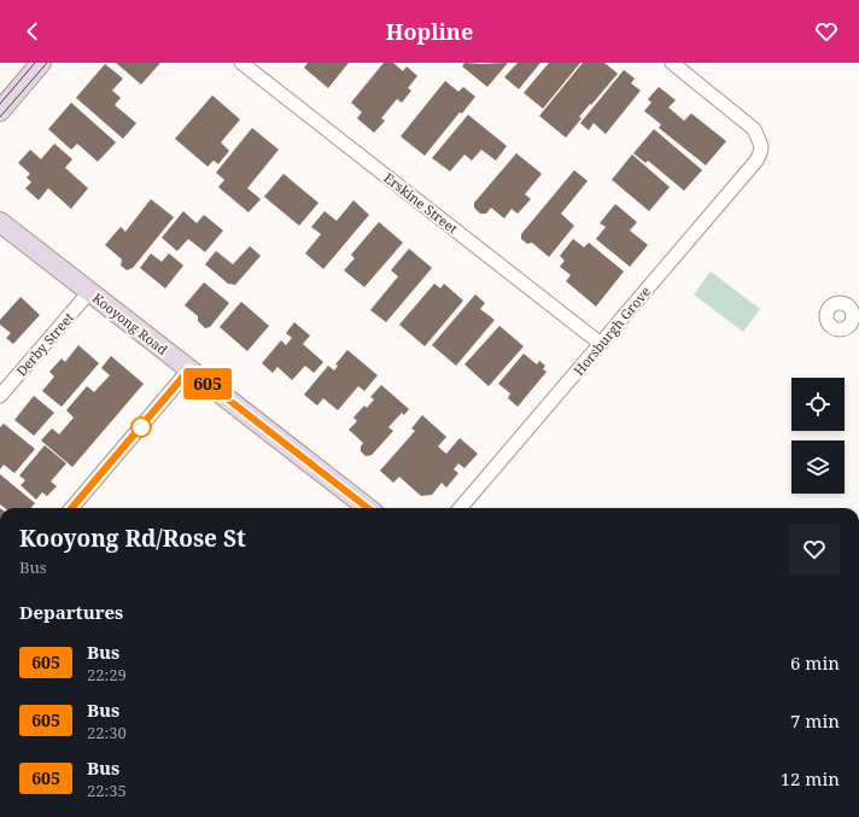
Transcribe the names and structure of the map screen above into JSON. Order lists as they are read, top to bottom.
{
  "streets": {
    "street": [
      "Erskine Street",
      "Kooyong Road",
      "Horsburgh Grove",
      "Derby Street"
    ]
  },
  "crossings": [
    ["Erskine Street", "Horsburgh Grove"],
    ["Kooyong Road", "Derby Street"]
  ],
  "lines": ["bus line 605"],
  "page": {
    "header": "Hopline",
    "on_map": "605",
    "heading": [
      ["Kooyong Rd/Rose St", "Bus"],
      "Departures"
    ],
    "list": [
      {
        "mark": "605",
        "name": "Bus",
        "note": "22:29",
        "value": "6 min"
      },
      {
        "mark": "605",
        "name": "Bus",
        "note": "22:30",
        "value": "7 min"
      },
      {
        "mark": "605",
        "name": "Bus",
        "note": "22:35",
        "value": "12 min"
      }
    ]
  }
}
